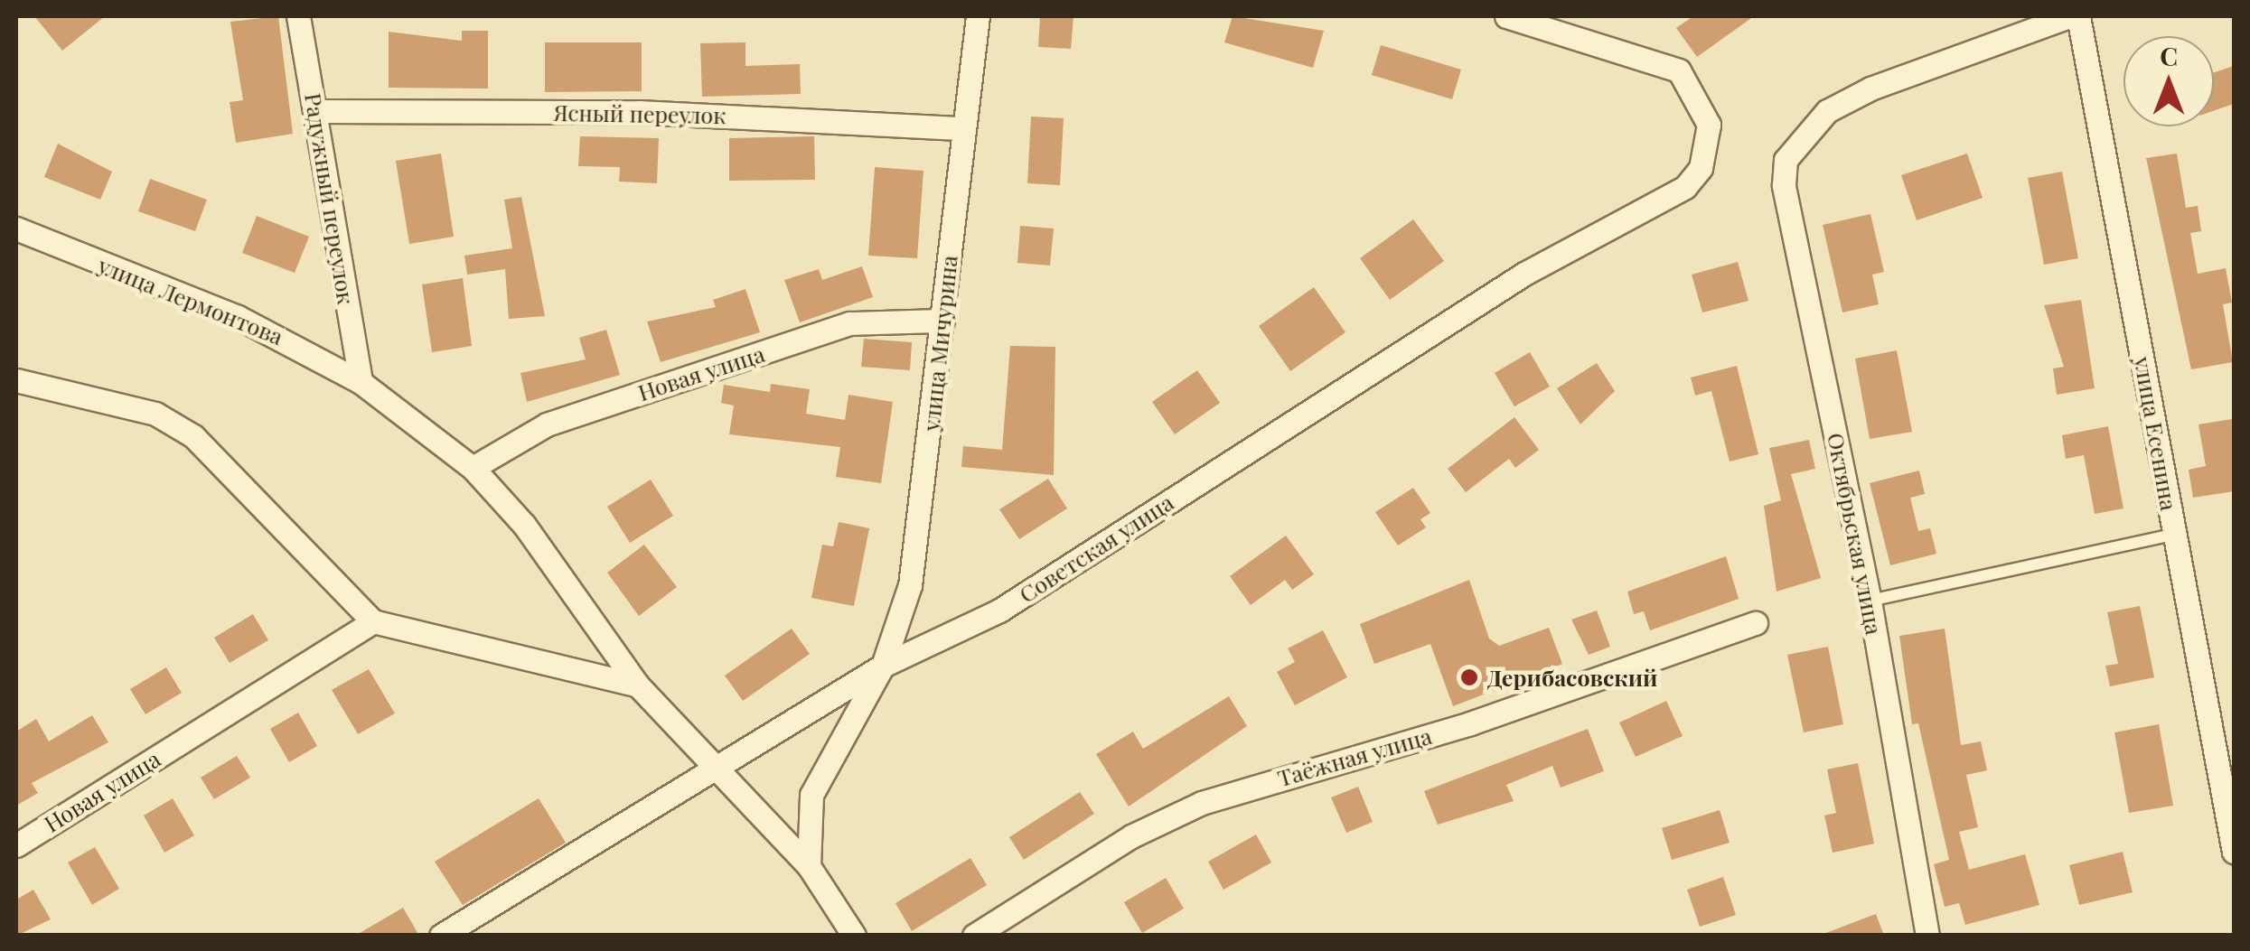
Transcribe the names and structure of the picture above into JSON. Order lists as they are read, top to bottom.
{
  "streets": {
    "street": [
      "Ясный переулок",
      "Радужный переулок",
      "улица Лермонтова",
      "улица Мичурина",
      "Новая улица",
      "улица Есенина",
      "Октябрьская улица",
      "Советская улица",
      "Таёжная улица"
    ]
  },
  "crossings": [
    ["Ясный переулок", "Радужный переулок"],
    ["Ясный переулок", "улица Мичурина"],
    ["Радужный переулок", "улица Лермонтова"],
    ["улица Лермонтова", "улица Мичурина"],
    ["улица Лермонтова", "Новая улица"],
    ["улица Лермонтова", "Советская улица"],
    ["улица Мичурина", "Новая улица"],
    ["улица Мичурина", "Советская улица"]
  ],
  "places": ["Дерибасовский"],
  "north": "top"
}
